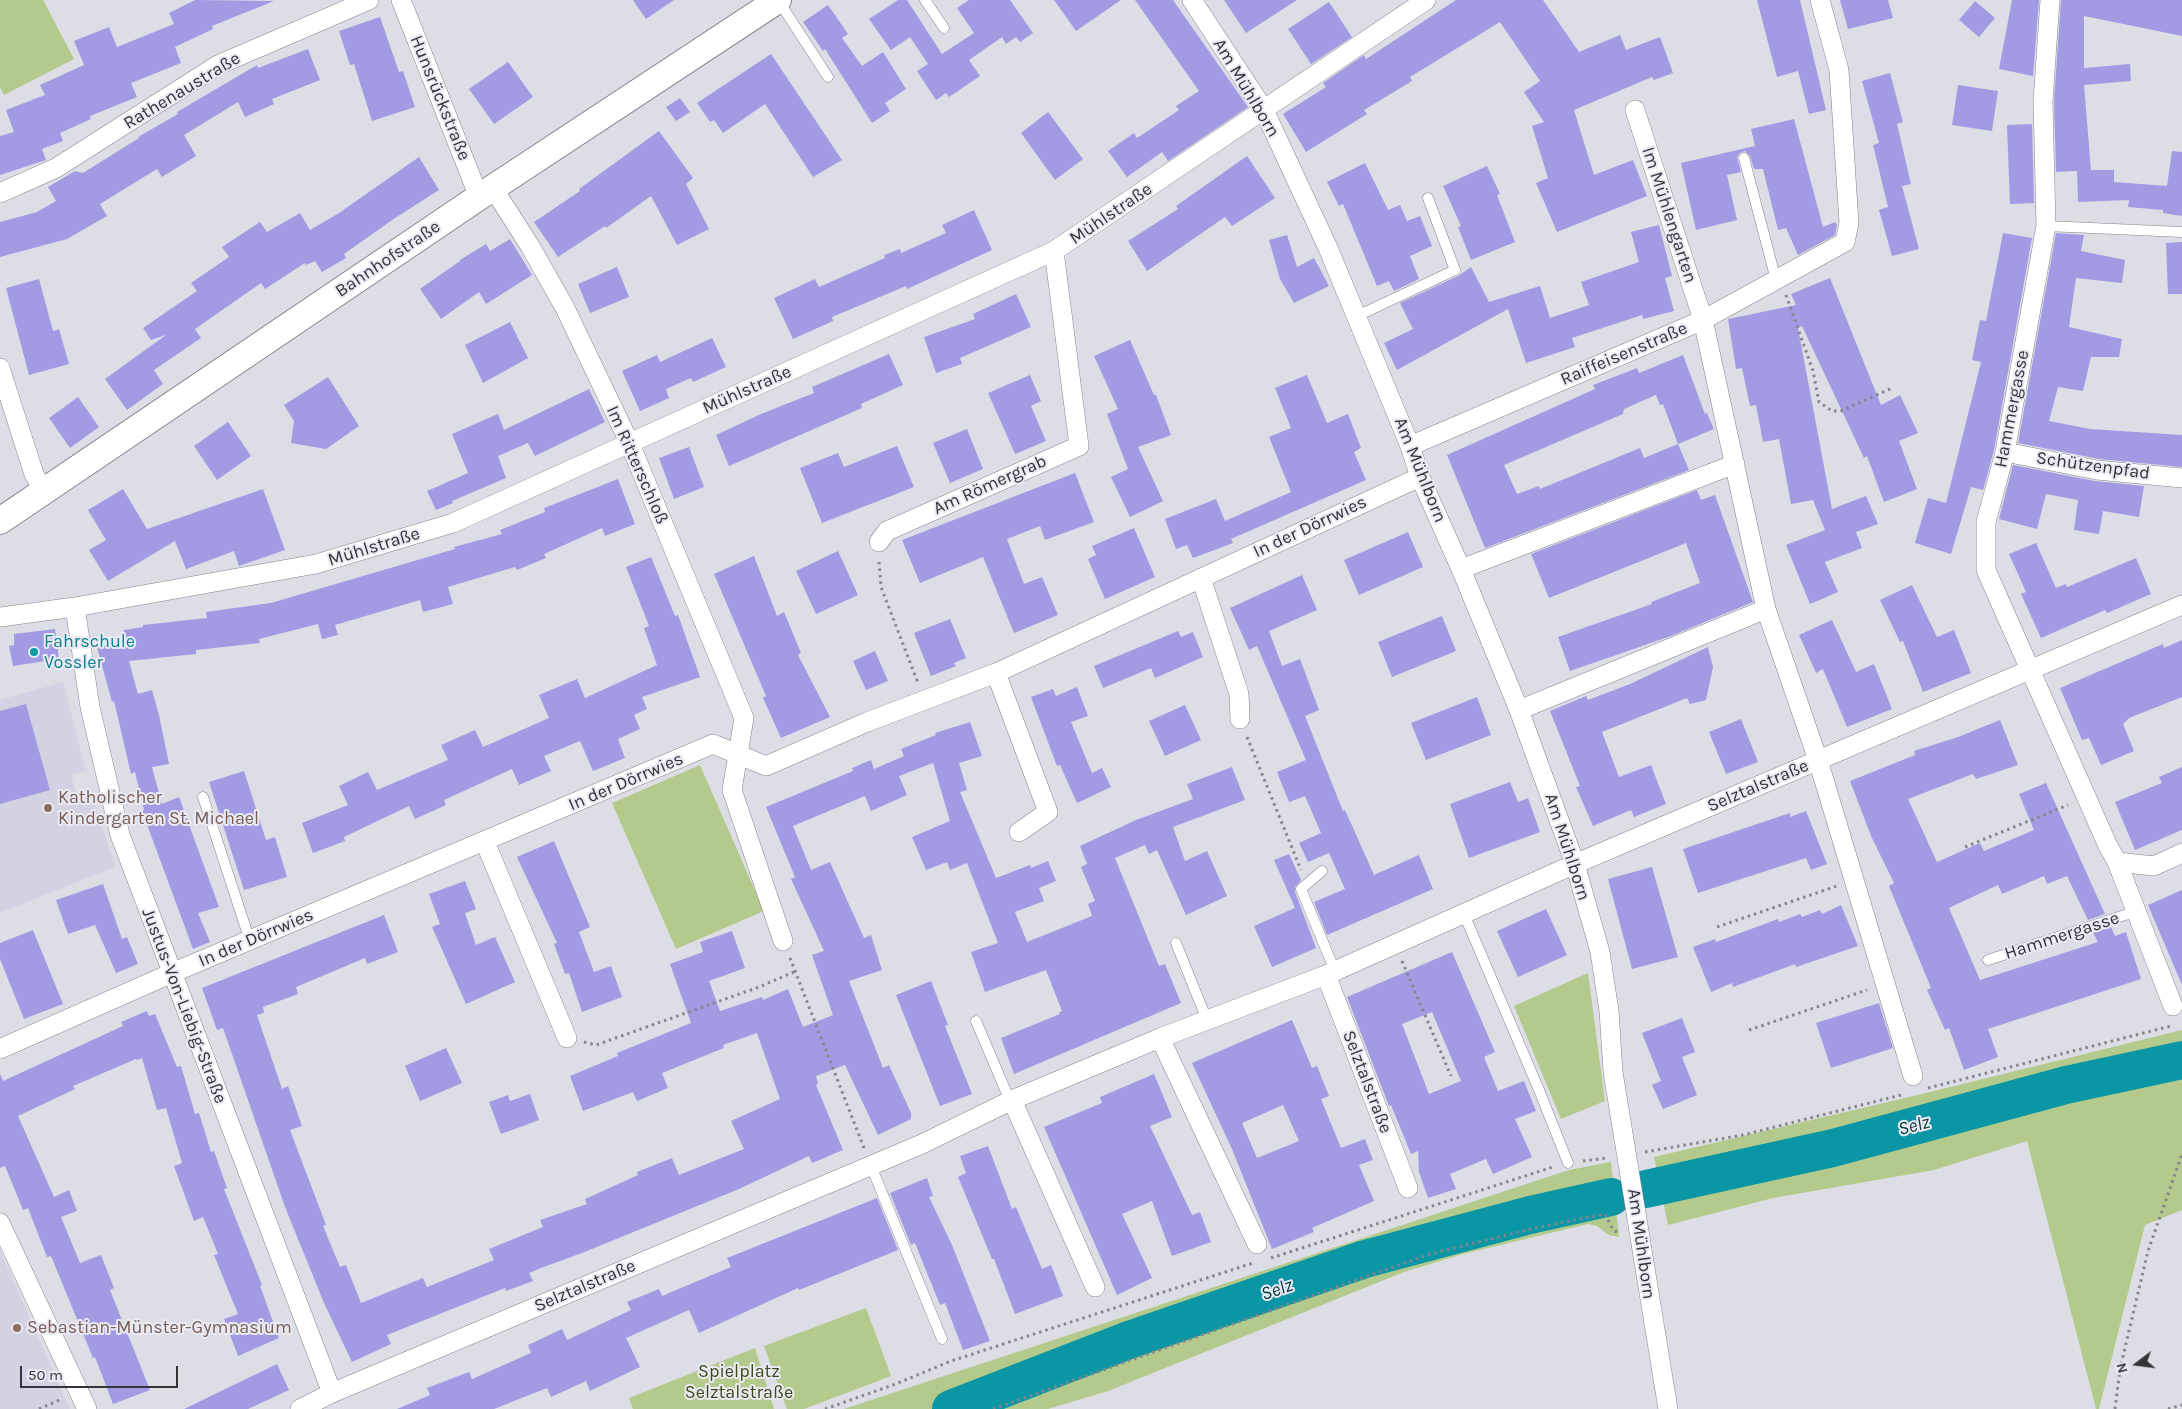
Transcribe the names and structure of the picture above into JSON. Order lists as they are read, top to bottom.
{
  "streets": {
    "street": [
      "Am Mühlborn",
      "Rathenaustraße",
      "Hunsrückstraße",
      "Mühlstraße",
      "Im Mühlengarten",
      "Bahnhofstraße",
      "Raiffeisenstraße",
      "Hammergasse",
      "Im Ritterschloß",
      "Schützenpfad",
      "Am Römergrab",
      "In der Dörrwies",
      "Selztalstraße",
      "Justus-Von-Liebig-Straße"
    ]
  },
  "crossings": [
    ["Am Mühlborn", "Mühlstraße"],
    ["Am Mühlborn", "Raiffeisenstraße"],
    ["Am Mühlborn", "In der Dörrwies"],
    ["Am Mühlborn", "Selztalstraße"],
    ["Hunsrückstraße", "Bahnhofstraße"],
    ["Hunsrückstraße", "Im Ritterschloß"],
    ["Mühlstraße", "Im Ritterschloß"],
    ["Mühlstraße", "Am Römergrab"],
    ["Mühlstraße", "Justus-Von-Liebig-Straße"],
    ["Im Mühlengarten", "Raiffeisenstraße"],
    ["Bahnhofstraße", "Im Ritterschloß"],
    ["Raiffeisenstraße", "Selztalstraße"],
    ["Hammergasse", "Schützenpfad"],
    ["Hammergasse", "Selztalstraße"],
    ["Im Ritterschloß", "In der Dörrwies"],
    ["In der Dörrwies", "Justus-Von-Liebig-Straße"],
    ["Selztalstraße", "Justus-Von-Liebig-Straße"]
  ],
  "water": ["Selz"],
  "parks": ["Spielplatz Selztalstraße"],
  "places": ["Fahrschule Vossler", "Katholischer Kindergarten St. Michael", "Sebastian-Münster-Gymnasium"],
  "scale_bar": "50 m",
  "north": "left"
}
